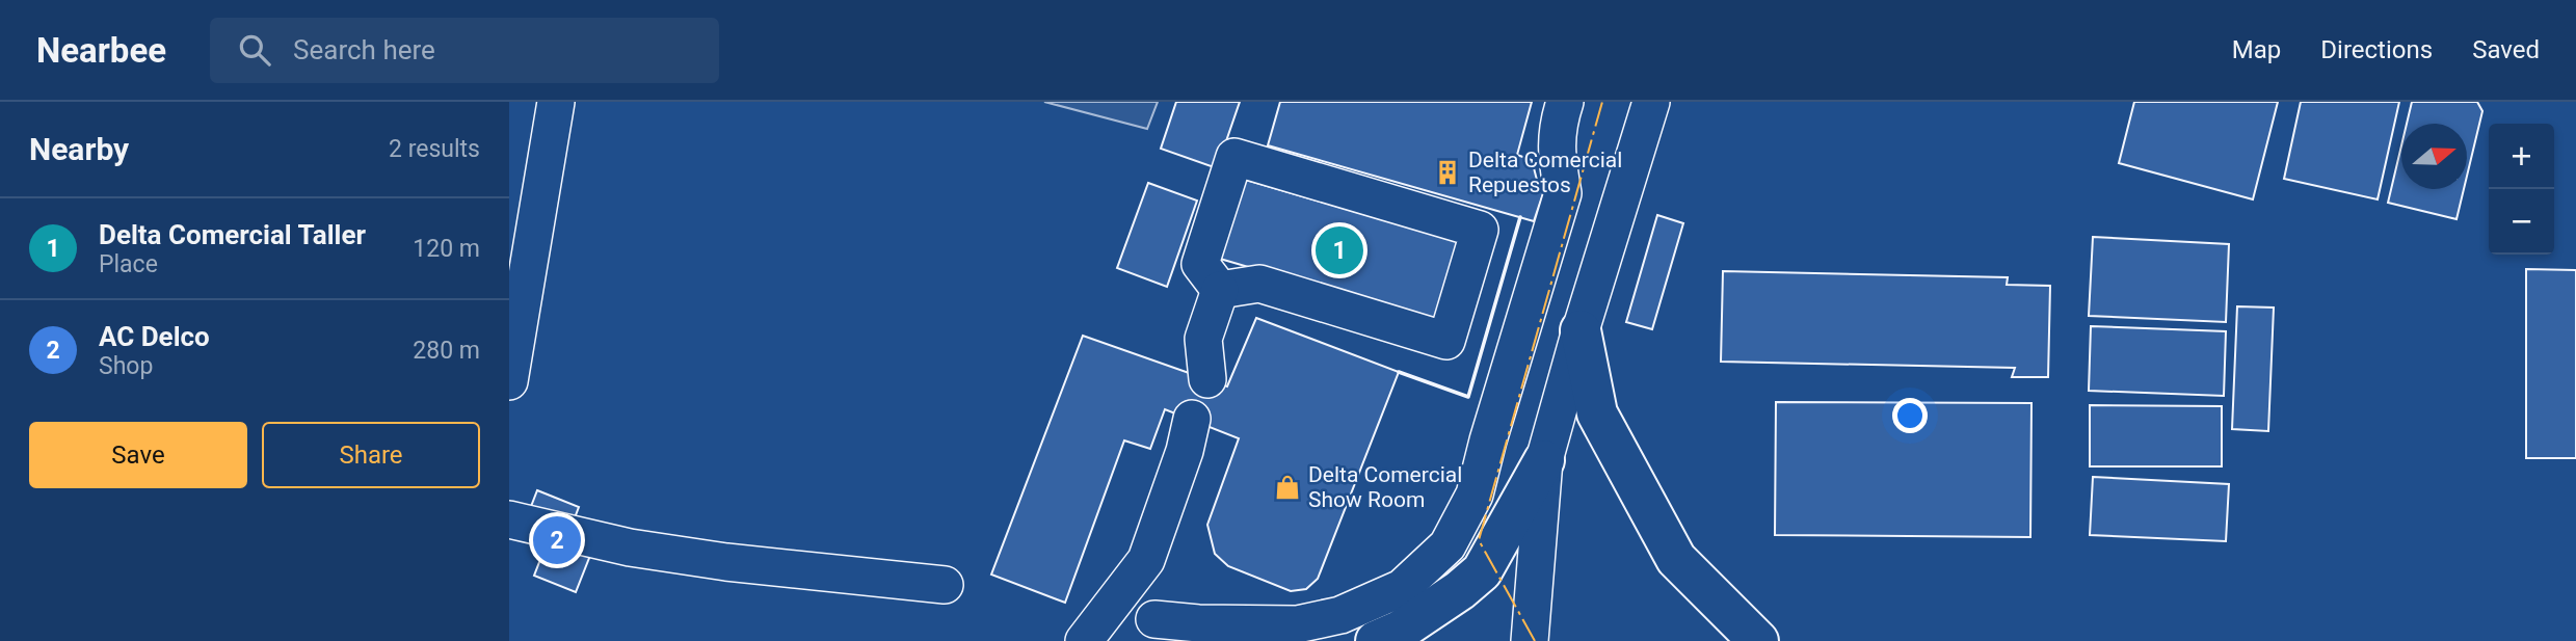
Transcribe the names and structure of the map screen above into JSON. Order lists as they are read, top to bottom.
{
  "places": {
    "building": ["Delta Comercial Repuestos"],
    "shop": ["Delta Comercial Show Room"]
  },
  "north": "right",
  "page": {
    "header": "Nearbee",
    "search": "Search here",
    "nav": ["Map", "Directions", "Saved"],
    "heading": ["Nearby", "2 results"],
    "map_buttons": ["+", "−"],
    "list": [
      {
        "mark": "1",
        "name": "Delta Comercial Taller",
        "note": "Place",
        "value": "120 m"
      },
      {
        "mark": "2",
        "name": "AC Delco",
        "note": "Shop",
        "value": "280 m"
      }
    ],
    "pins": ["1", "2"],
    "buttons": ["Save", "Share"]
  }
}
